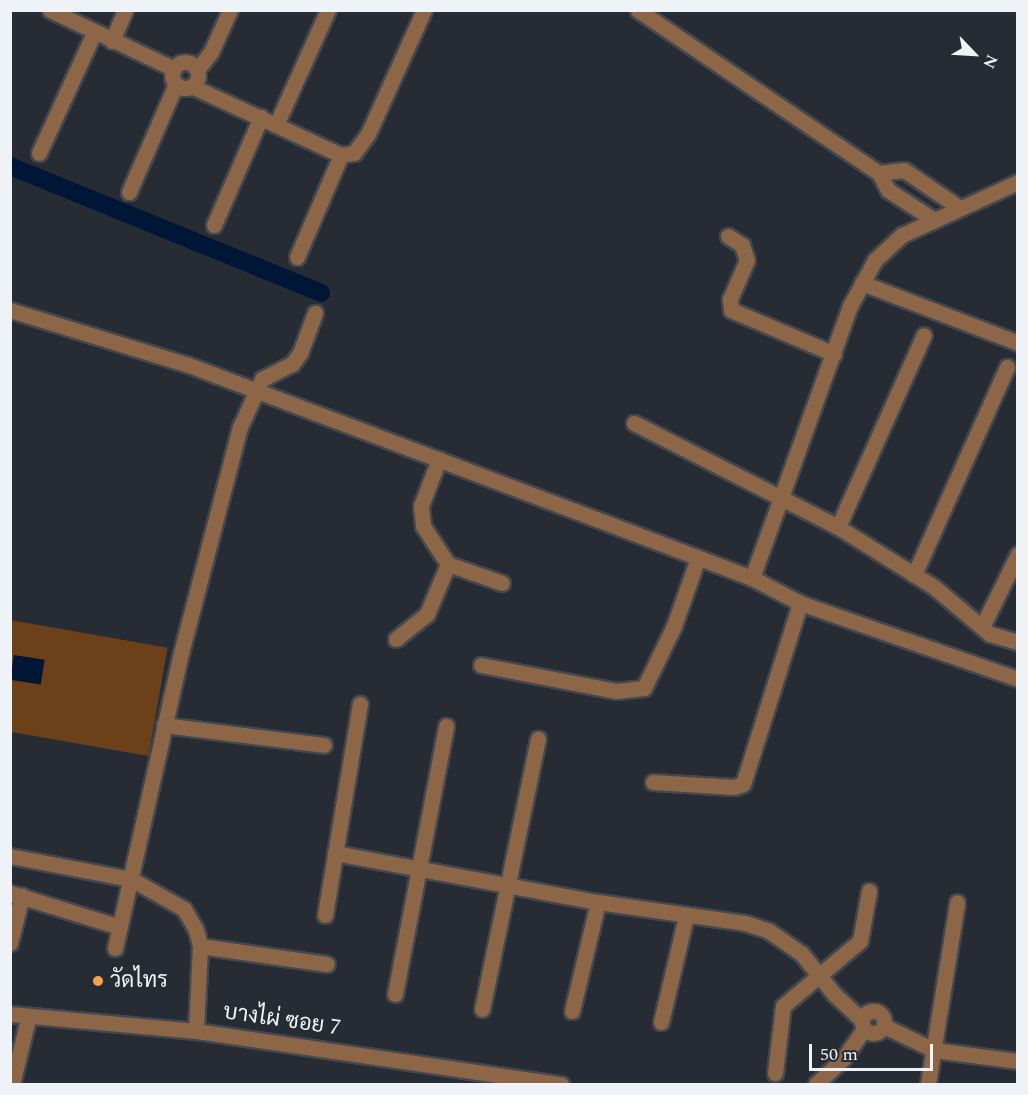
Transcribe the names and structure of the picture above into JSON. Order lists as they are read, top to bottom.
{
  "streets": {
    "street": ["บางไผ่ ซอย 7"]
  },
  "places": ["วัดไทร"],
  "scale_bar": "50 m",
  "north": "bottom right"
}
